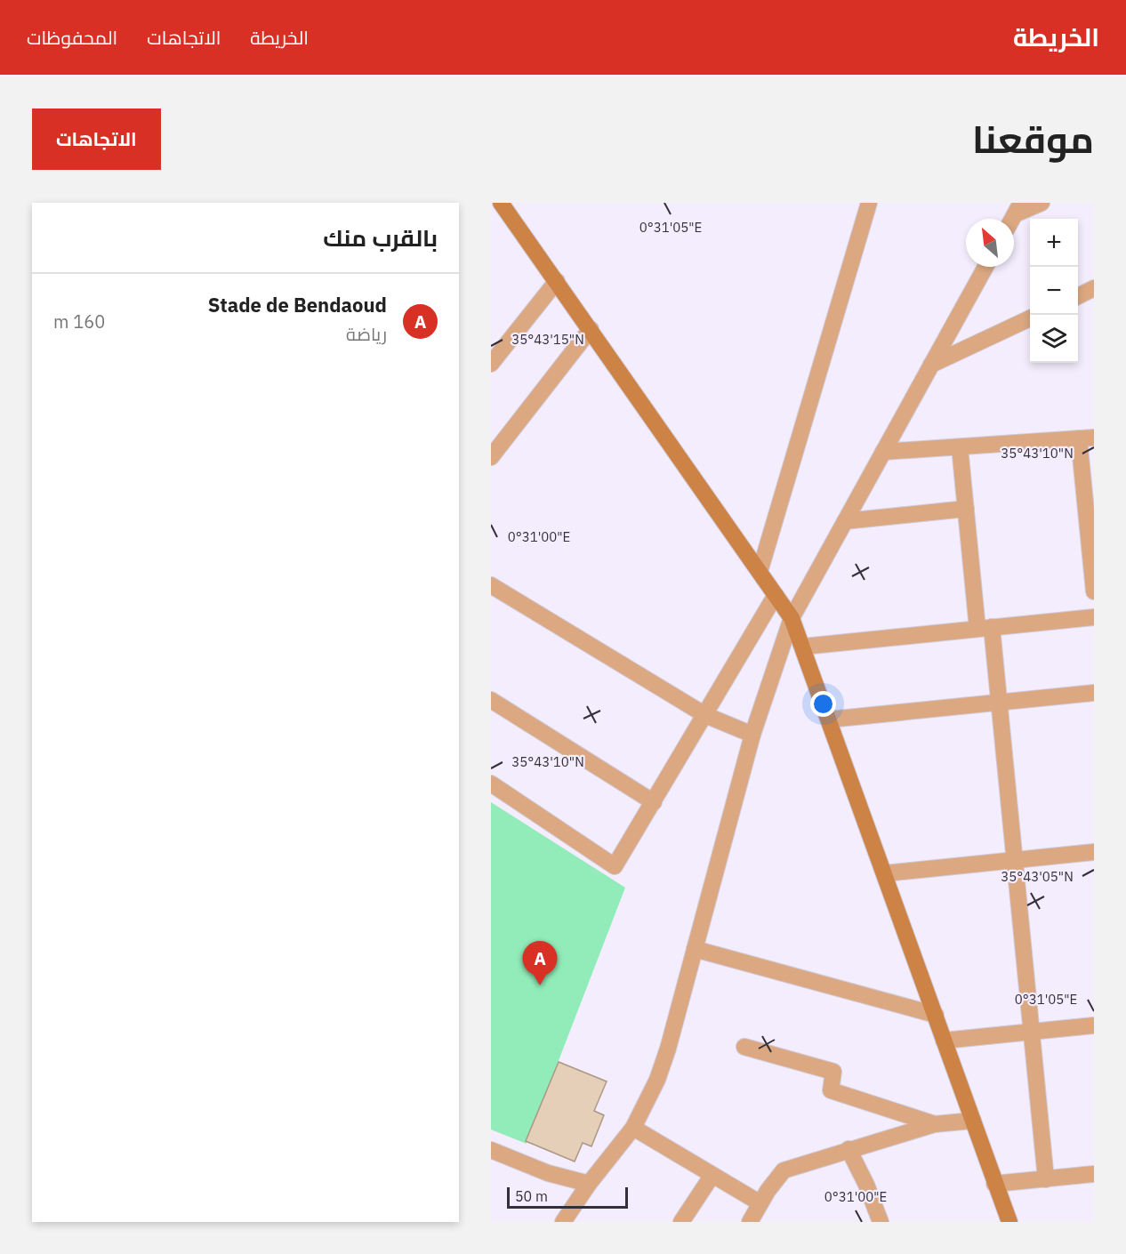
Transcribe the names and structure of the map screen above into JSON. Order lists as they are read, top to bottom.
{
  "scale_bar": "50 m",
  "north": "top left",
  "page": {
    "header": "الخريطة",
    "nav": ["الخريطة", "الاتجاهات", "المحفوظات"],
    "title": "موقعنا",
    "buttons": "الاتجاهات",
    "heading": "بالقرب منك",
    "map_buttons": ["+", "−"],
    "list": [
      {
        "mark": "A",
        "name": "Stade de Bendaoud",
        "note": "رياضة",
        "value": "160 m"
      }
    ],
    "pins": "A",
    "scale": "50 m"
  },
  "coordinates": [
    "0°31'05\"E",
    "35°43'15\"N",
    "35°43'10\"N",
    "0°31'00\"E",
    "35°43'05\"N"
  ]
}
